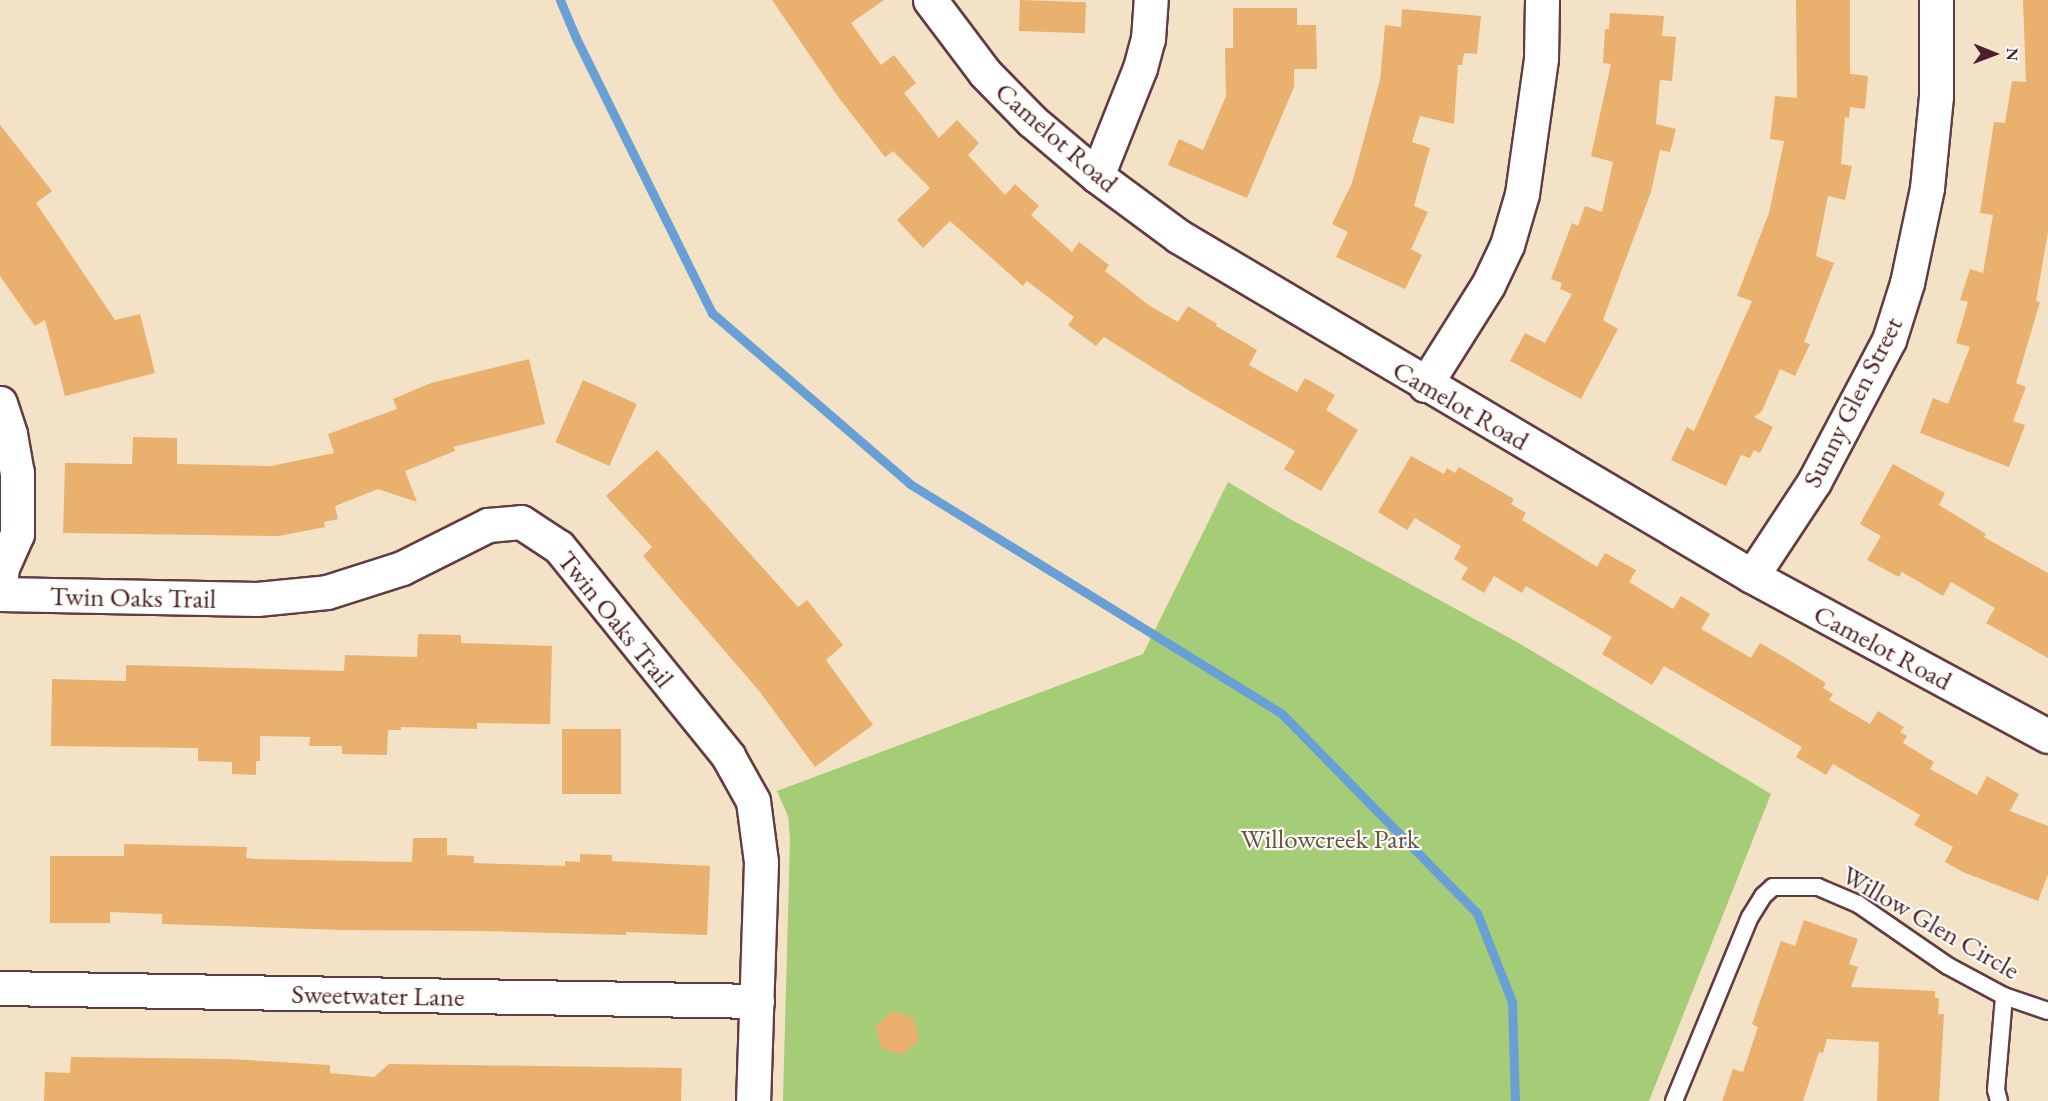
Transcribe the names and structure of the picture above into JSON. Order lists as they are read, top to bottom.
{
  "streets": {
    "street": [
      "Camelot Road",
      "Sunny Glen Street",
      "Twin Oaks Trail",
      "Sweetwater Lane"
    ],
    "lane": ["Willow Glen Circle"]
  },
  "crossings": [
    ["Camelot Road", "Sunny Glen Street"],
    ["Twin Oaks Trail", "Sweetwater Lane"]
  ],
  "parks": ["Willowcreek Park"],
  "north": "right"
}
